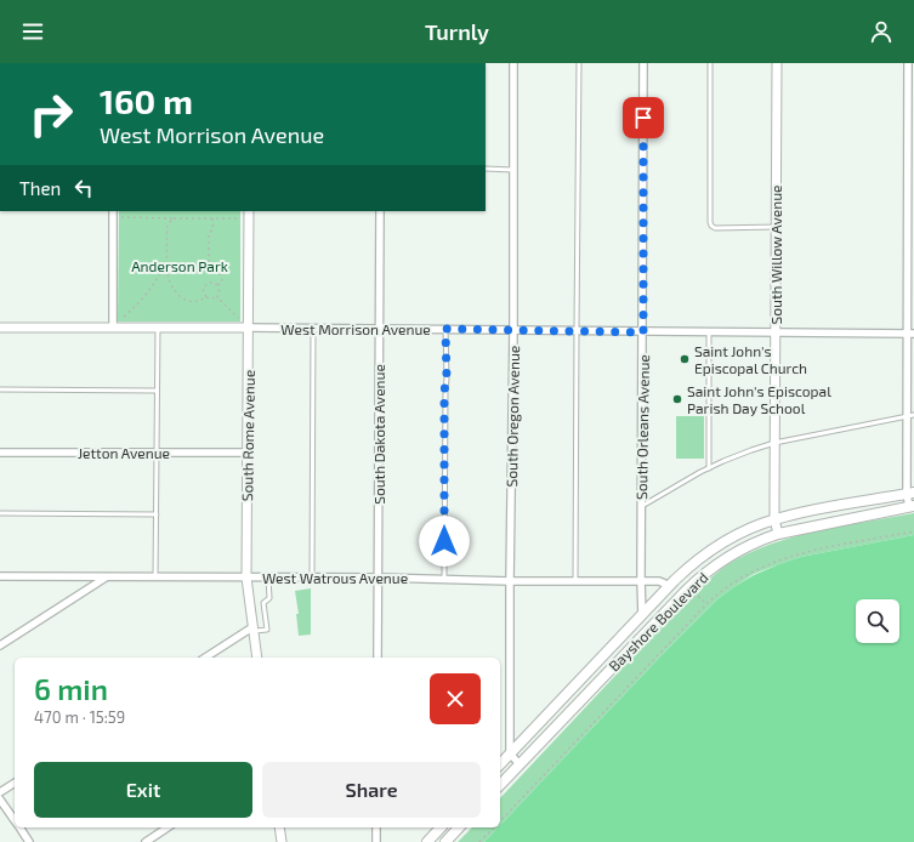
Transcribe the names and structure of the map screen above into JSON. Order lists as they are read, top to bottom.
{
  "streets": {
    "main road": ["Bayshore Boulevard"],
    "street": [
      "South Willow Avenue",
      "West Morrison Avenue",
      "South Oregon Avenue",
      "South Orleans Avenue",
      "South Dakota Avenue",
      "South Rome Avenue",
      "Jetton Avenue",
      "West Watrous Avenue"
    ]
  },
  "crossings": [
    ["South Willow Avenue", "West Morrison Avenue"],
    ["South Willow Avenue", "Bayshore Boulevard"],
    ["West Morrison Avenue", "South Oregon Avenue"],
    ["West Morrison Avenue", "South Orleans Avenue"],
    ["West Morrison Avenue", "South Dakota Avenue"],
    ["West Morrison Avenue", "South Rome Avenue"],
    ["South Oregon Avenue", "West Watrous Avenue"],
    ["South Oregon Avenue", "Bayshore Boulevard"],
    ["South Orleans Avenue", "West Watrous Avenue"],
    ["South Orleans Avenue", "Bayshore Boulevard"],
    ["South Dakota Avenue", "West Watrous Avenue"],
    ["South Rome Avenue", "Jetton Avenue"],
    ["South Rome Avenue", "West Watrous Avenue"],
    ["West Watrous Avenue", "Bayshore Boulevard"]
  ],
  "parks": ["Anderson Park"],
  "places": ["Saint John's Episcopal Church", "Saint John's Episcopal Parish Day School"],
  "page": {
    "header": "Turnly",
    "turn": ["160 m", "West Morrison Avenue"],
    "then": "Then",
    "heading": ["6 min", "470 m · 15:59"],
    "buttons": ["Exit", "Share"]
  }
}
